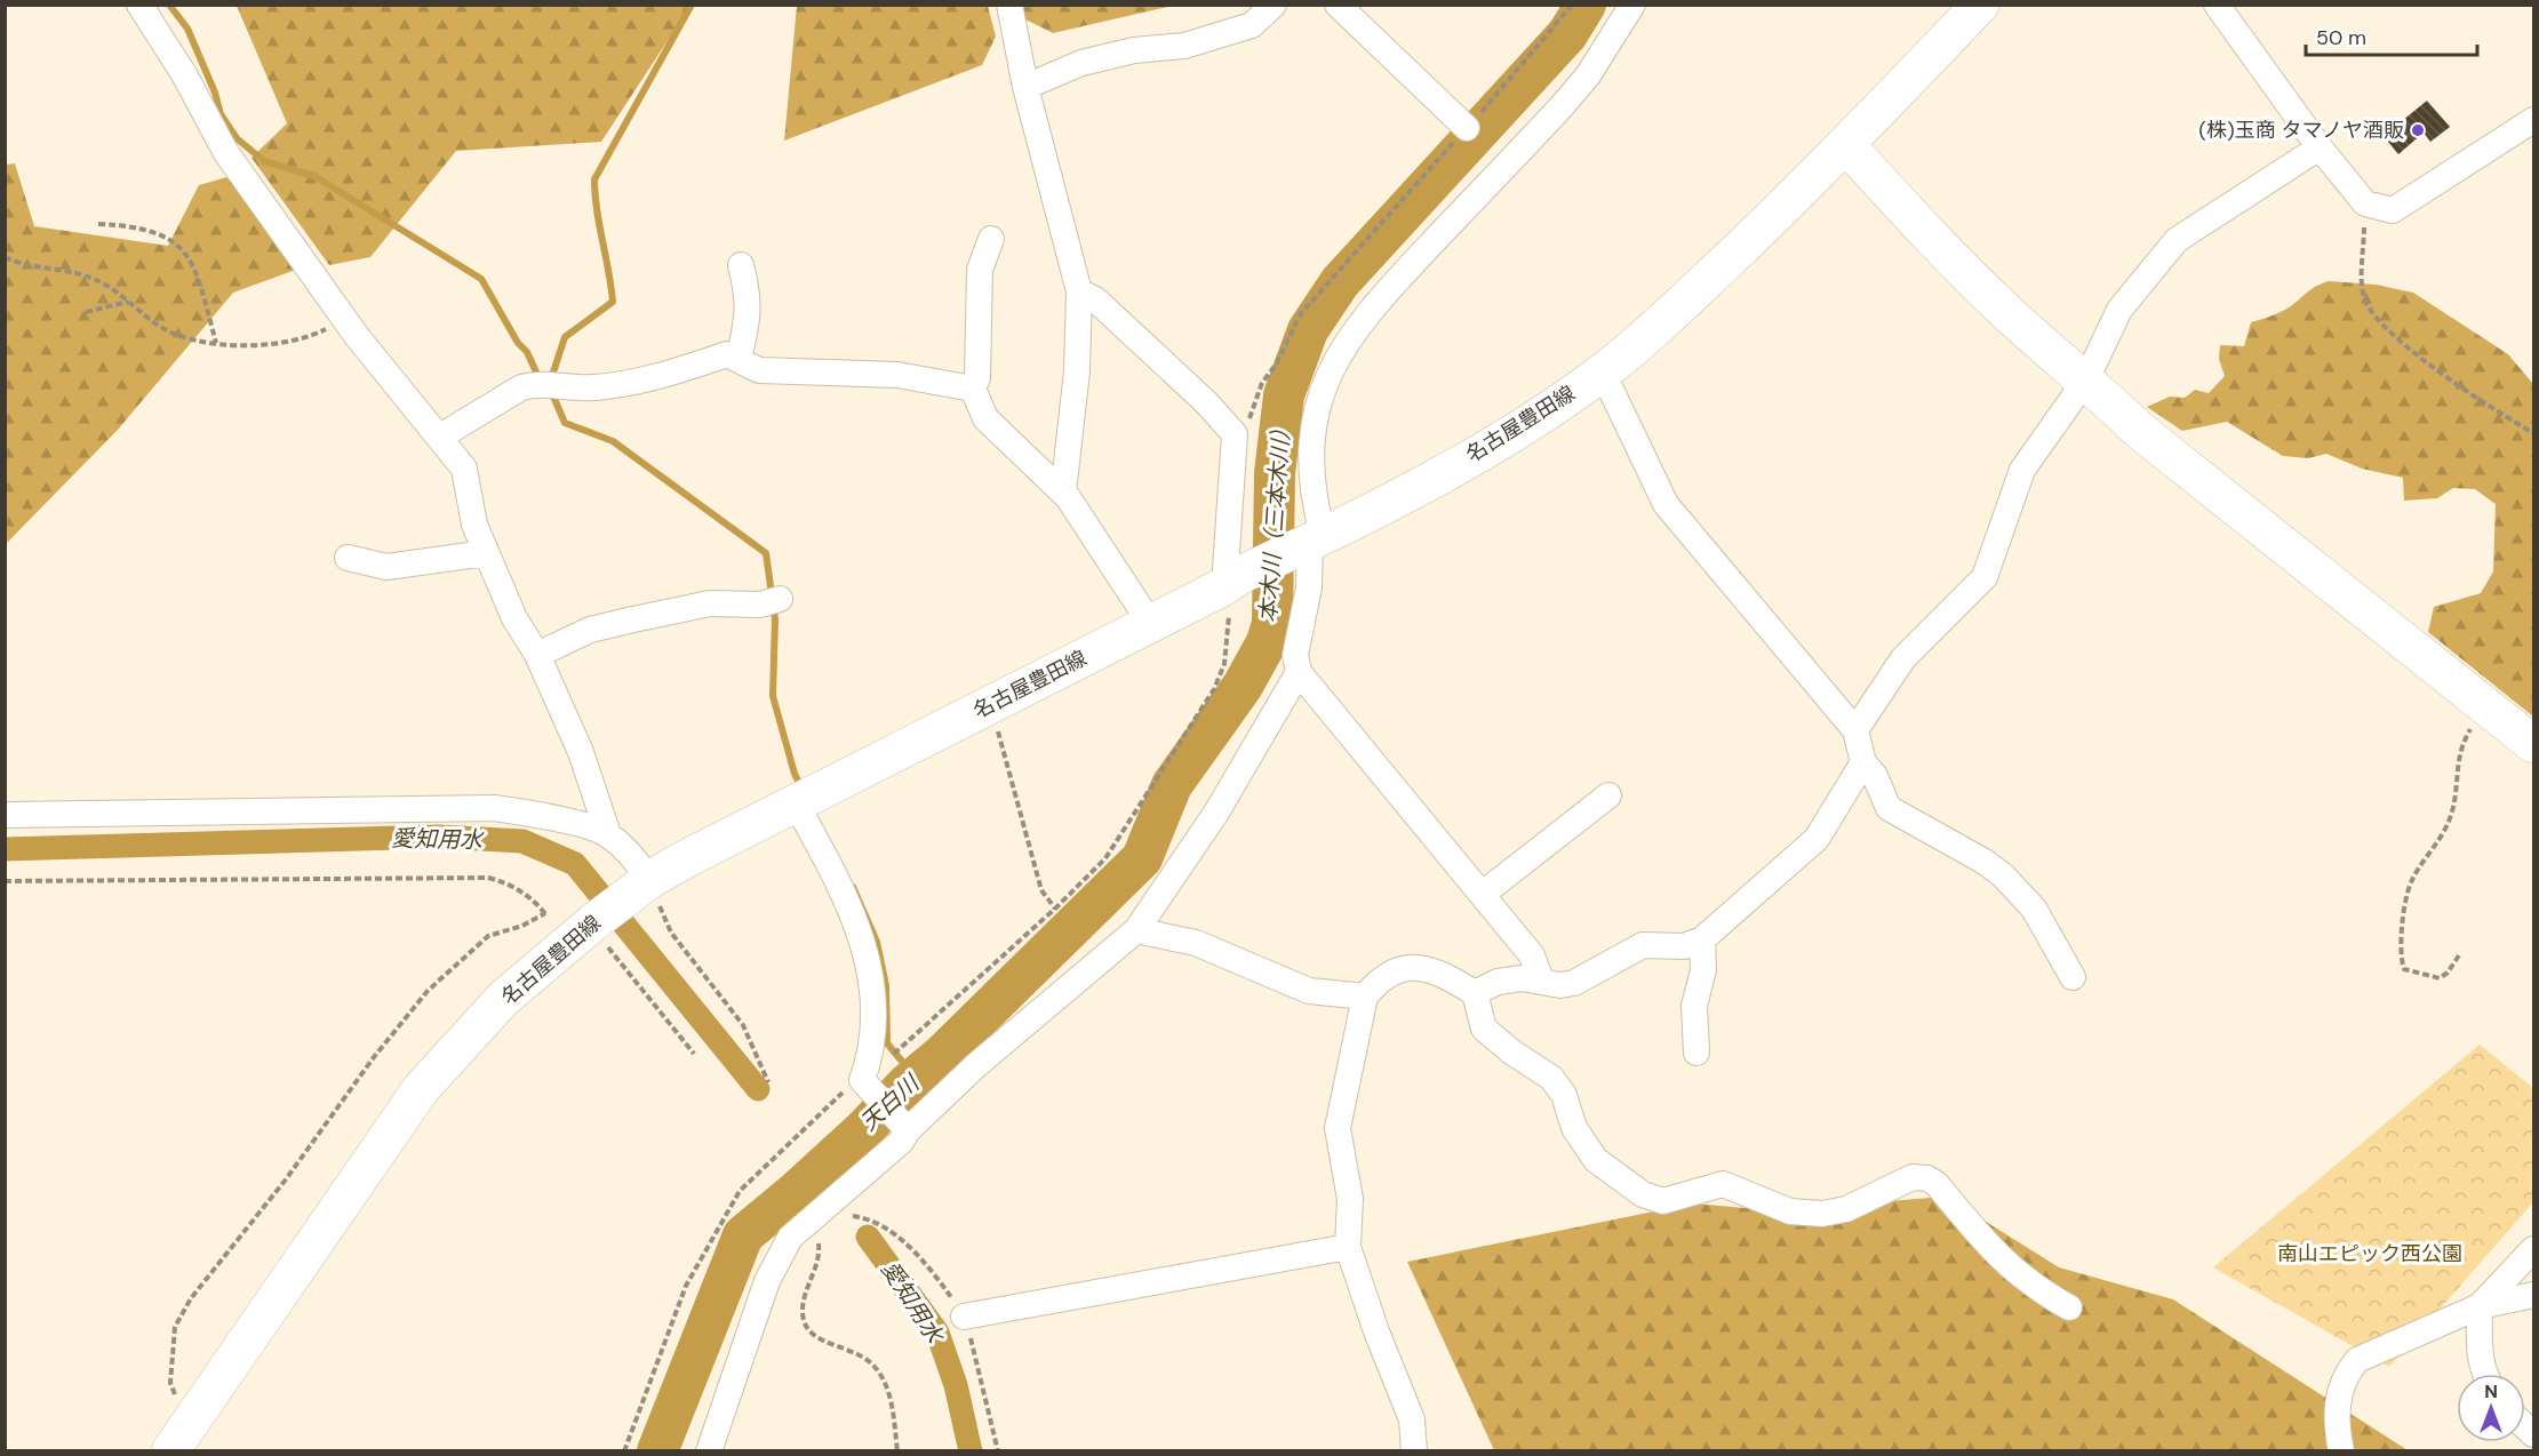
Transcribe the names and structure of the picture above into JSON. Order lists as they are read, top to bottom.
{
  "streets": {
    "main road": ["名古屋豊田線"]
  },
  "water": ["本木川（三本木川）", "愛知用水", "天白川"],
  "parks": ["南山エピック西公園"],
  "places": ["(株)玉商 タマノヤ酒販"],
  "scale_bar": "50 m",
  "north": "top"
}
